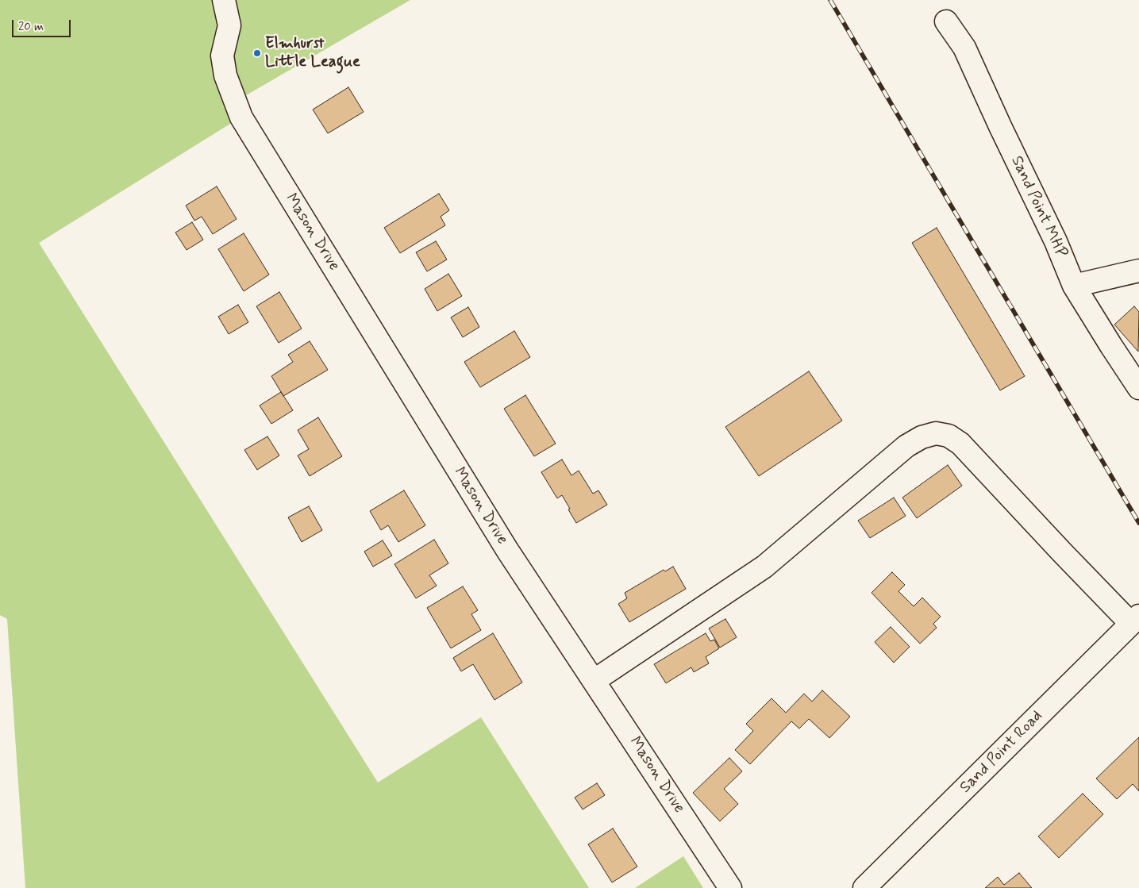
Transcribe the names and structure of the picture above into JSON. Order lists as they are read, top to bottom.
{
  "streets": {
    "street": ["Sand Point MHP", "Mason Drive", "Sand Point Road"]
  },
  "places": ["Elmhurst Little League"],
  "scale_bar": "20 m"
}
